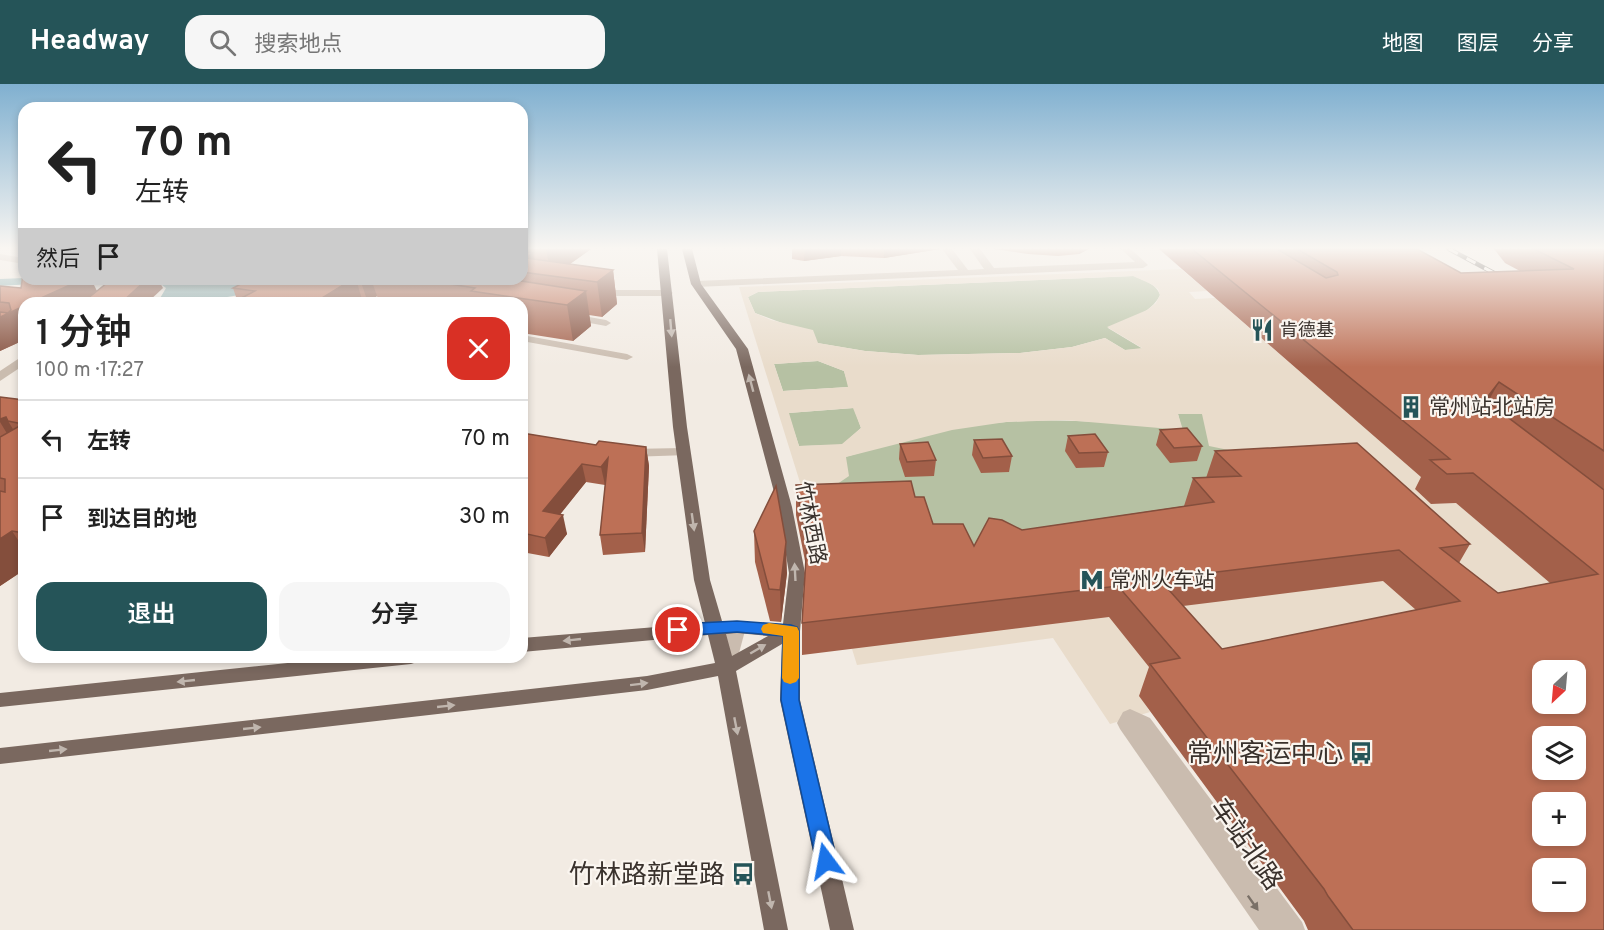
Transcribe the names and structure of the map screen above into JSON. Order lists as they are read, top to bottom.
{
  "streets": {
    "main road": ["竹林西路"],
    "street": ["车站北路"]
  },
  "places": {
    "restaurant": ["肯德基"],
    "building": ["常州站北站房"],
    "metro station": ["常州火车站"],
    "bus stop": ["常州客运中心", "竹林路新堂路"]
  },
  "north": "bottom left",
  "page": {
    "header": "Headway",
    "search": "搜索地点",
    "nav": ["地图", "图层", "分享"],
    "turn": ["70 m", "左转"],
    "then": "然后",
    "heading": ["1 分钟", "100 m · 17:27"],
    "list": [
      {
        "name": "左转",
        "value": "70 m"
      },
      {
        "name": "到达目的地",
        "value": "30 m"
      }
    ],
    "buttons": ["退出", "分享"],
    "map_buttons": ["+", "−"]
  }
}
